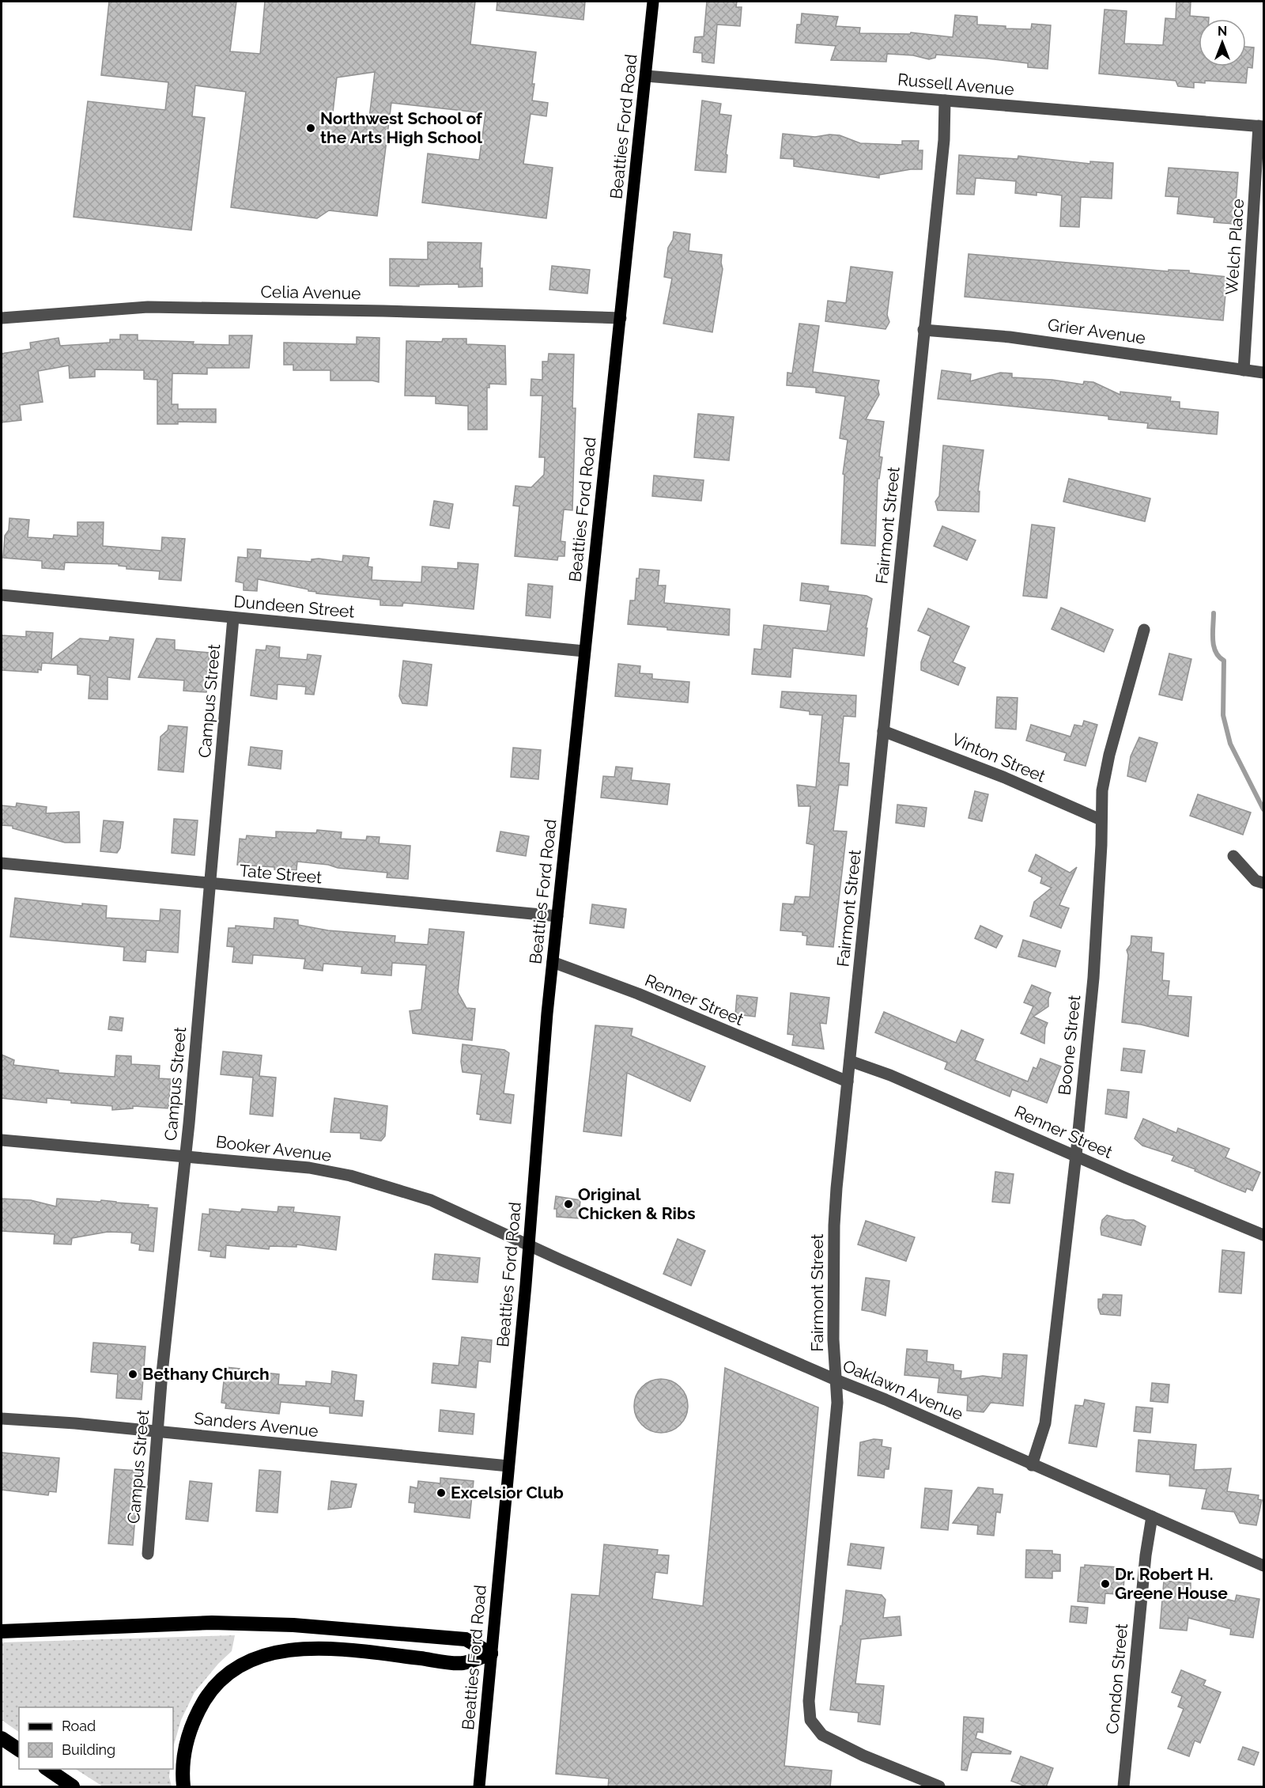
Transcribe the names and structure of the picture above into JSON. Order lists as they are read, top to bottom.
{
  "streets": {
    "main road": ["Beatties Ford Road"],
    "street": [
      "Russell Avenue",
      "Welch Place",
      "Celia Avenue",
      "Grier Avenue",
      "Fairmont Street",
      "Dundeen Street",
      "Campus Street",
      "Vinton Street",
      "Tate Street",
      "Renner Street",
      "Boone Street",
      "Booker Avenue",
      "Oaklawn Avenue",
      "Sanders Avenue",
      "Condon Street"
    ]
  },
  "crossings": [
    ["Russell Avenue", "Beatties Ford Road"],
    ["Russell Avenue", "Welch Place"],
    ["Russell Avenue", "Fairmont Street"],
    ["Beatties Ford Road", "Celia Avenue"],
    ["Beatties Ford Road", "Dundeen Street"],
    ["Beatties Ford Road", "Tate Street"],
    ["Beatties Ford Road", "Renner Street"],
    ["Beatties Ford Road", "Booker Avenue"],
    ["Beatties Ford Road", "Oaklawn Avenue"],
    ["Beatties Ford Road", "Sanders Avenue"],
    ["Welch Place", "Grier Avenue"],
    ["Grier Avenue", "Fairmont Street"],
    ["Fairmont Street", "Vinton Street"],
    ["Fairmont Street", "Renner Street"],
    ["Fairmont Street", "Oaklawn Avenue"],
    ["Dundeen Street", "Campus Street"],
    ["Campus Street", "Tate Street"],
    ["Campus Street", "Booker Avenue"],
    ["Campus Street", "Sanders Avenue"],
    ["Vinton Street", "Boone Street"],
    ["Renner Street", "Boone Street"],
    ["Boone Street", "Oaklawn Avenue"],
    ["Booker Avenue", "Oaklawn Avenue"],
    ["Oaklawn Avenue", "Condon Street"]
  ],
  "places": [
    "Northwest School of the Arts High School",
    "Original Chicken & Ribs",
    "Bethany Church",
    "Excelsior Club",
    "Dr. Robert H. Greene House"
  ],
  "legend": ["Road", "Building"],
  "north": "top"
}
